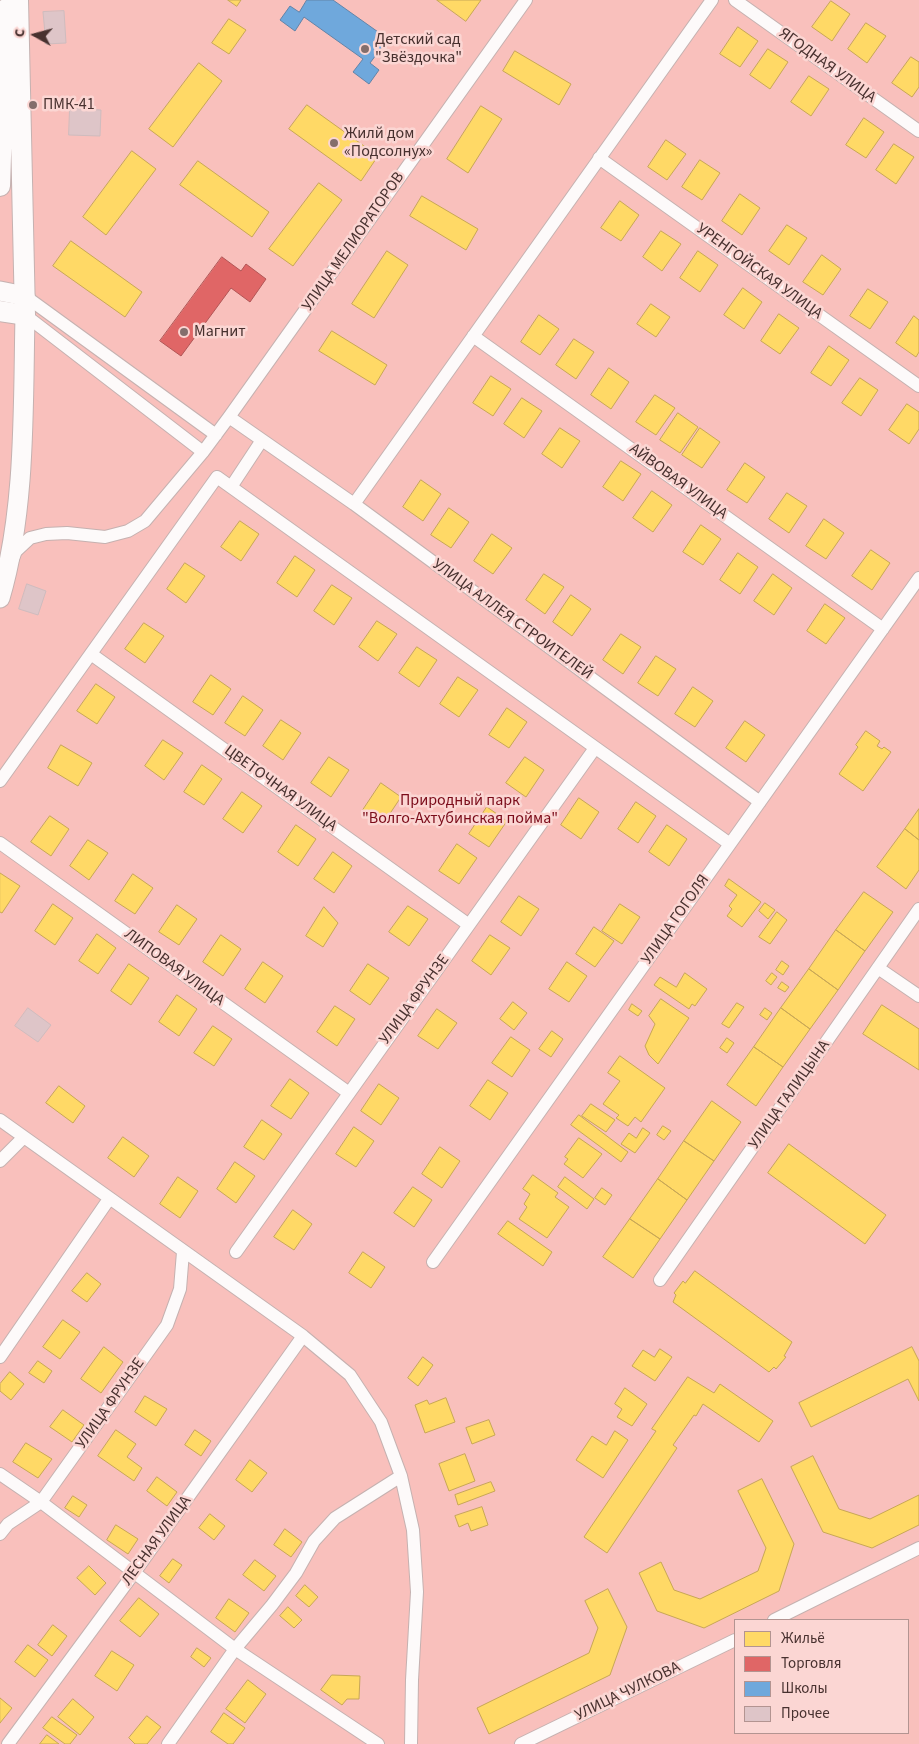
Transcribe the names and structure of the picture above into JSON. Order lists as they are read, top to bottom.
{
  "streets": {
    "street": [
      "ЯГОДНАЯ УЛИЦА",
      "УЛИЦА МЕЛИОРАТОРОВ",
      "УРЕНГОЙСКАЯ УЛИЦА",
      "АЙВОВАЯ УЛИЦА",
      "УЛИЦА АЛЛЕЯ СТРОИТЕЛЕЙ",
      "ЦВЕТОЧНАЯ УЛИЦА",
      "УЛИЦА ГОГОЛЯ",
      "ЛИПОВАЯ УЛИЦА",
      "УЛИЦА ФРУНЗЕ",
      "УЛИЦА ГАЛИЦЫНА",
      "ЛЕСНАЯ УЛИЦА",
      "УЛИЦА ЧУЛКОВА"
    ]
  },
  "crossings": [
    ["УЛИЦА МЕЛИОРАТОРОВ", "УЛИЦА АЛЛЕЯ СТРОИТЕЛЕЙ"],
    ["АЙВОВАЯ УЛИЦА", "УЛИЦА ГОГОЛЯ"],
    ["УЛИЦА АЛЛЕЯ СТРОИТЕЛЕЙ", "УЛИЦА ГОГОЛЯ"],
    ["ЦВЕТОЧНАЯ УЛИЦА", "УЛИЦА ФРУНЗЕ"],
    ["ЛИПОВАЯ УЛИЦА", "УЛИЦА ФРУНЗЕ"]
  ],
  "parks": ["Природный парк \"Волго-Ахтубинская пойма\""],
  "places": [
    "Детский сад \"Звёздочка\"",
    "ПМК-41",
    "Жилй дом «Подсолнух»",
    "Магнит"
  ],
  "legend": [
    "Жильё",
    "Торговля",
    "Школы",
    "Прочее"
  ],
  "north": "left"
}
